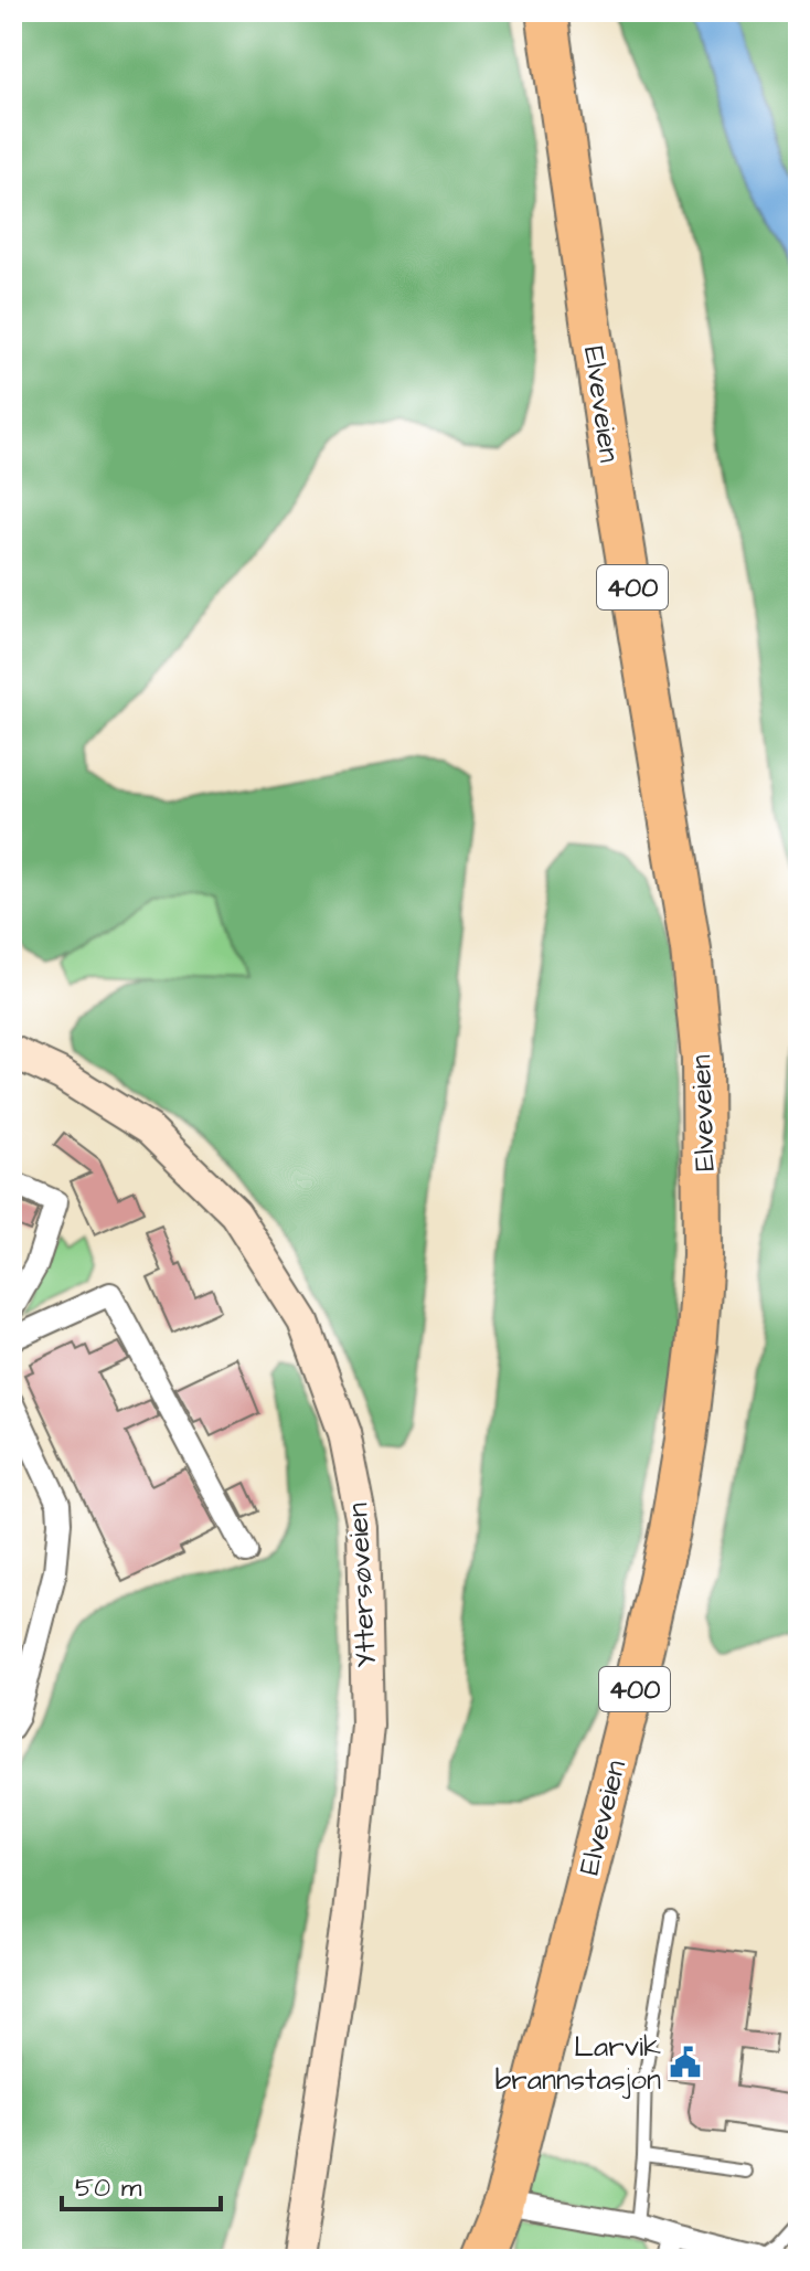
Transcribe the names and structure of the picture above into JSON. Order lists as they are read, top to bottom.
{
  "streets": {
    "highway": ["Elveveien", "400"],
    "main road": ["Yttersøveien"]
  },
  "places": {
    "public building": ["Larvik brannstasjon"]
  },
  "scale_bar": "50 m"
}
